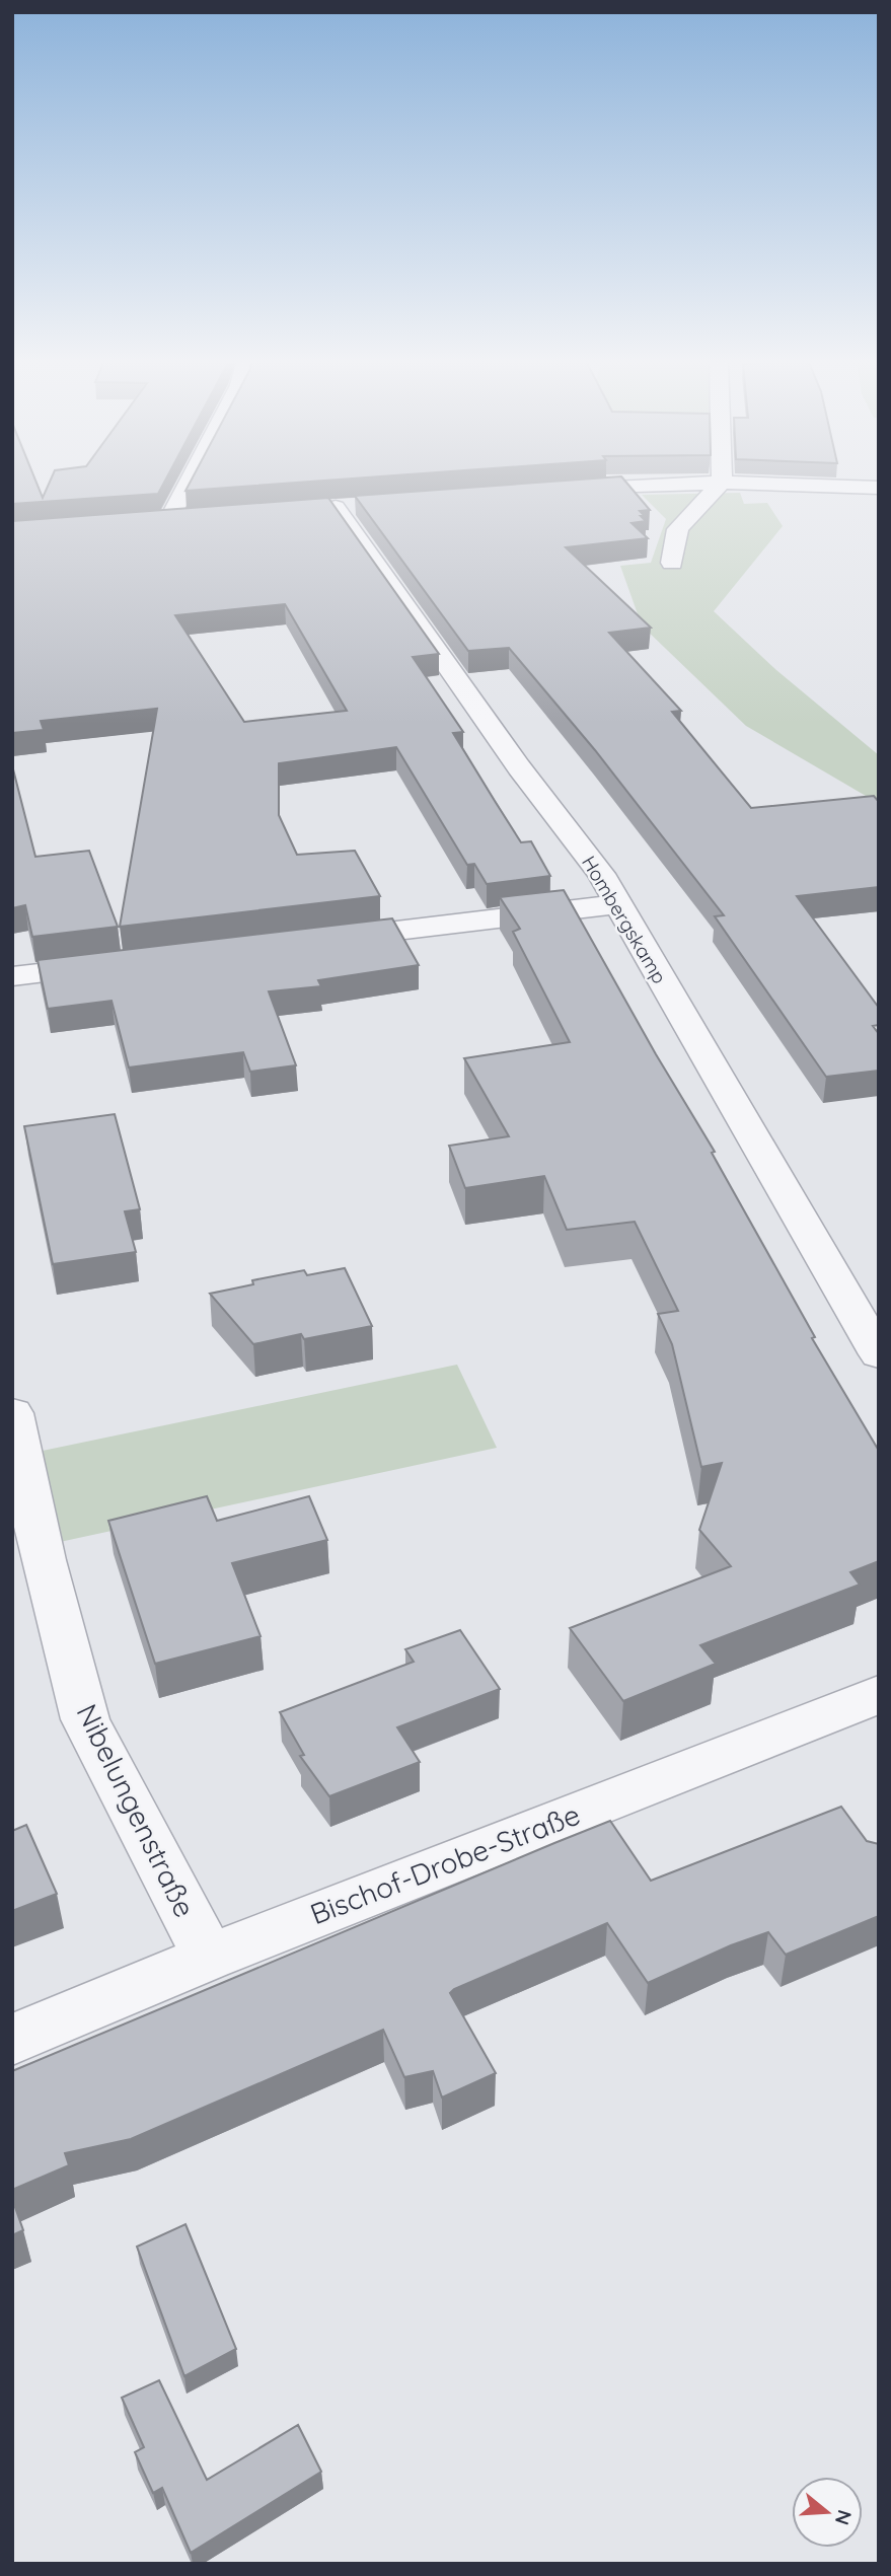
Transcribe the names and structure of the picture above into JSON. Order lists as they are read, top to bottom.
{
  "streets": {
    "street": ["Hombergskamp", "Nibelungenstraße", "Bischof-Drobe-Straße"]
  },
  "crossings": [
    ["Nibelungenstraße", "Bischof-Drobe-Straße"]
  ],
  "north": "right"
}
